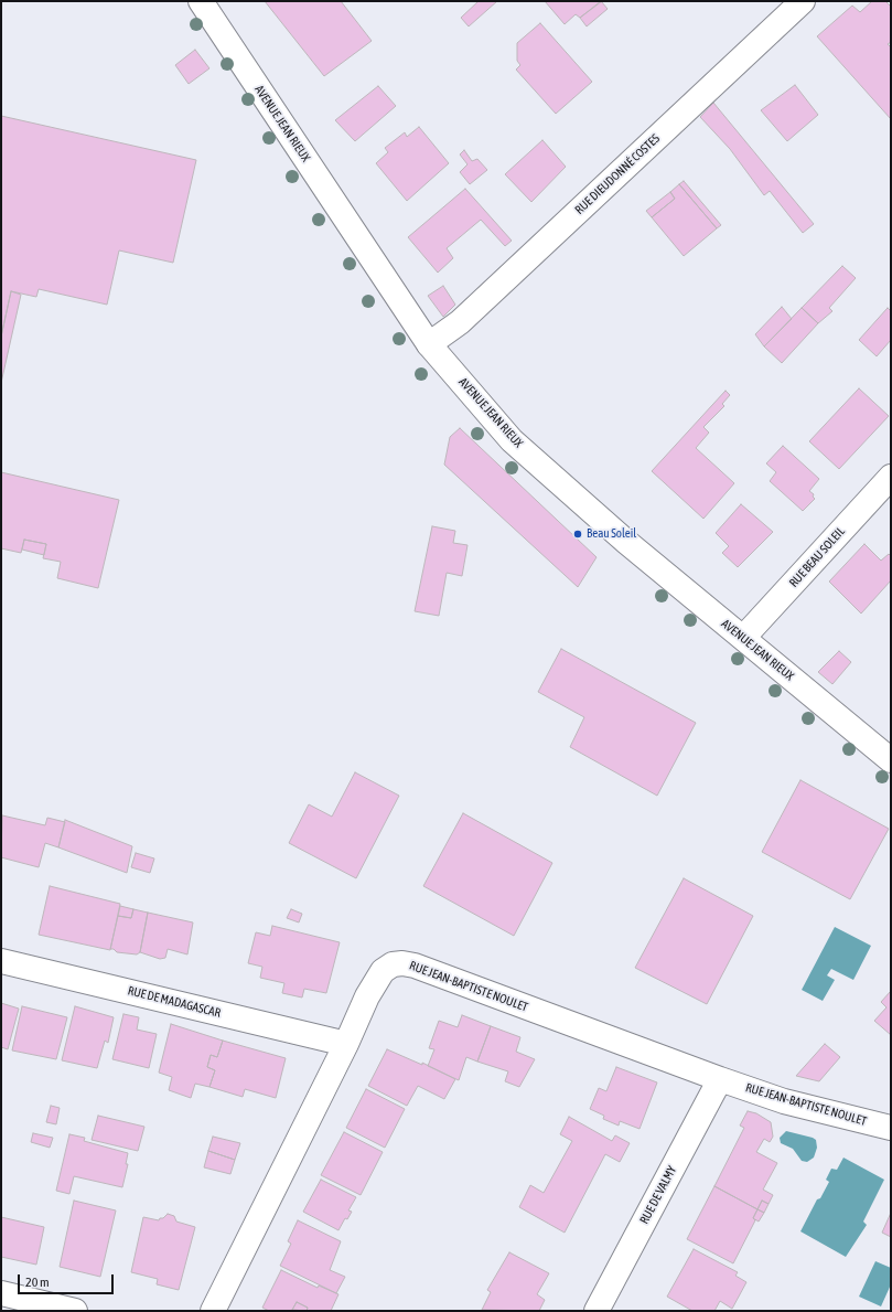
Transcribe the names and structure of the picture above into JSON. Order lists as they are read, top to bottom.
{
  "streets": {
    "street": [
      "AVENUE JEAN RIEUX",
      "RUE DIEUDONNÉ COSTES",
      "RUE BEAU SOLEIL",
      "RUE JEAN-BAPTISTE NOULET",
      "RUE DE MADAGASCAR",
      "RUE DE VALMY"
    ]
  },
  "crossings": [
    ["AVENUE JEAN RIEUX", "RUE DIEUDONNÉ COSTES"],
    ["AVENUE JEAN RIEUX", "RUE BEAU SOLEIL"],
    ["RUE JEAN-BAPTISTE NOULET", "RUE DE MADAGASCAR"],
    ["RUE JEAN-BAPTISTE NOULET", "RUE DE VALMY"]
  ],
  "places": ["Beau Soleil"],
  "scale_bar": "20 m"
}
